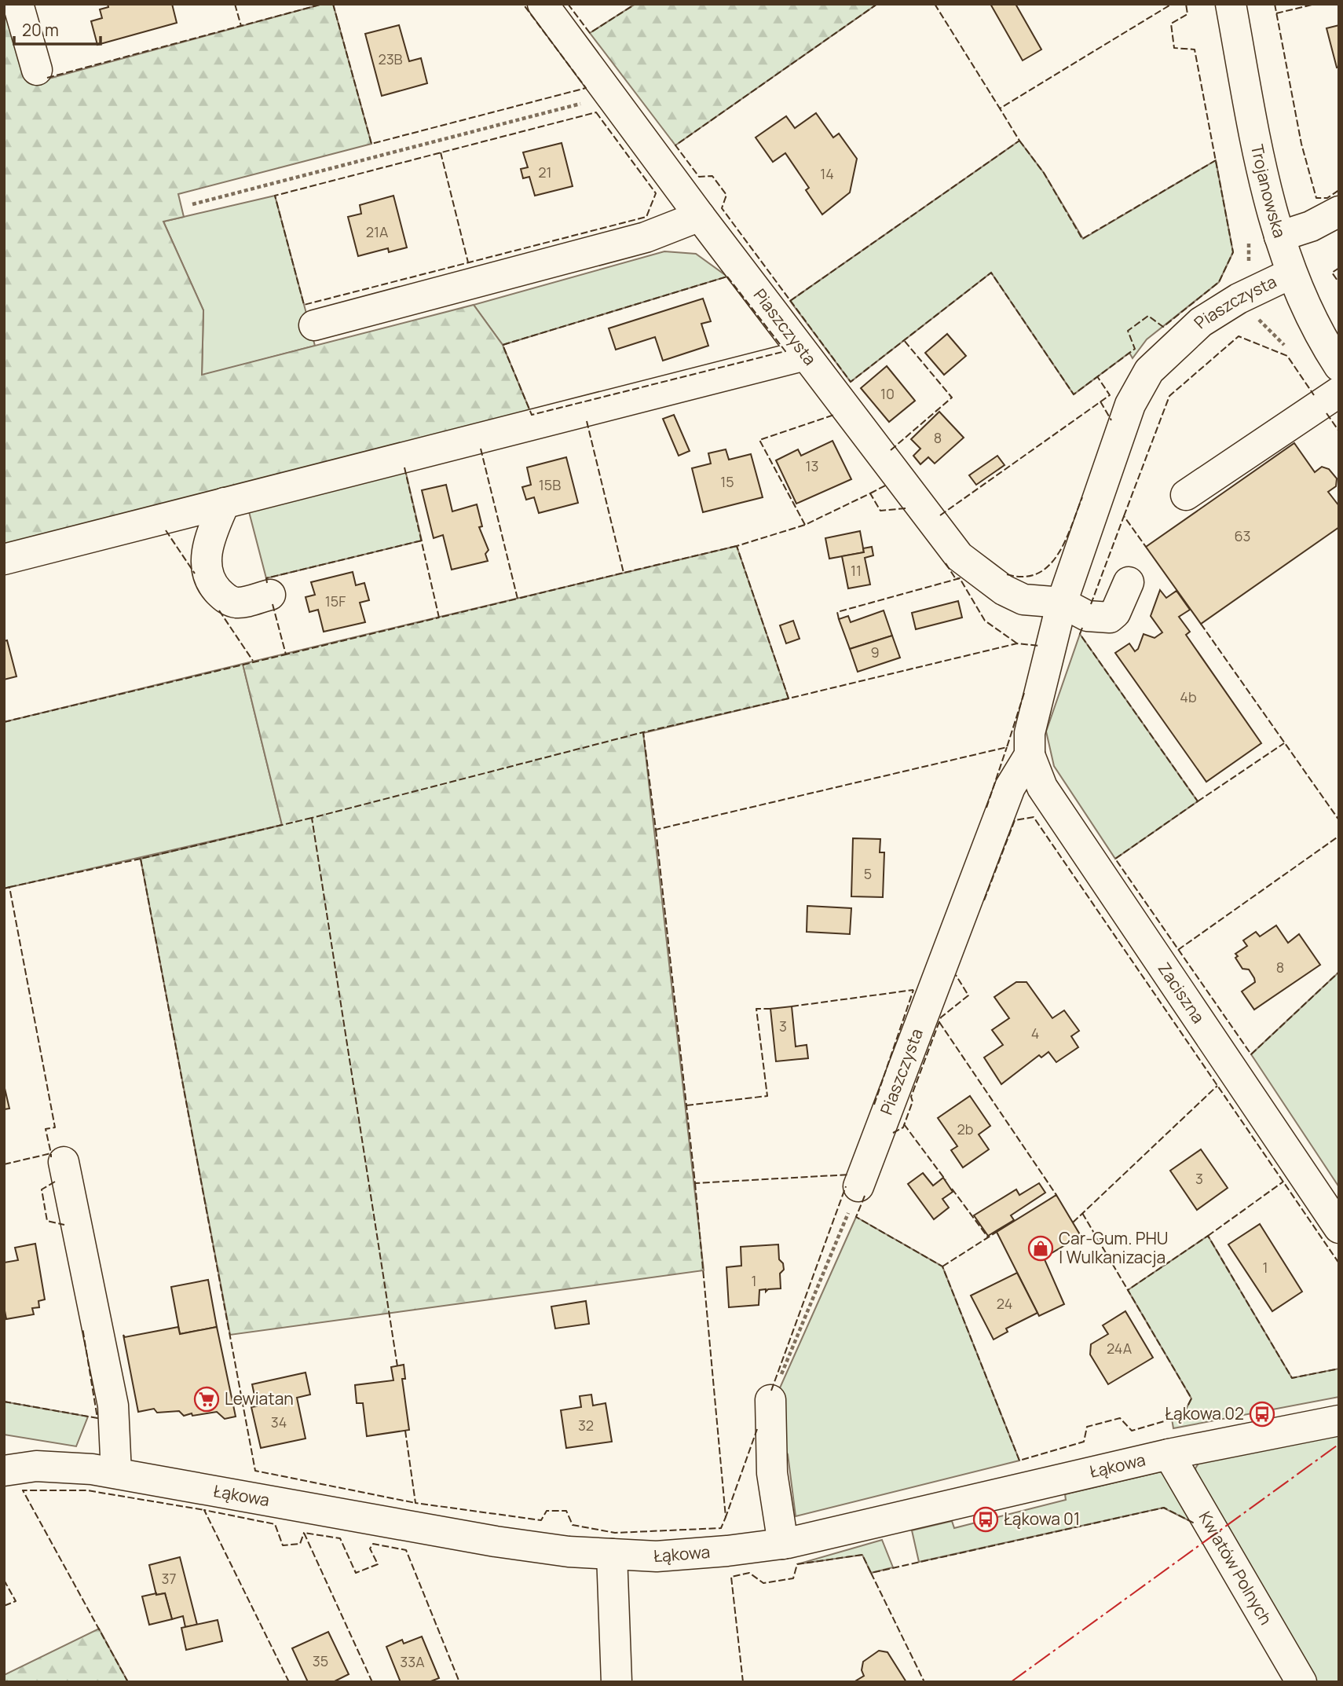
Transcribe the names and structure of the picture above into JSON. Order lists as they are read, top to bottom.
{
  "streets": {
    "street": [
      "Trojanowska",
      "Piaszczysta",
      "Zaciszna",
      "Łąkowa",
      "Kwiatów Polnych"
    ]
  },
  "crossings": [
    ["Trojanowska", "Piaszczysta"],
    ["Piaszczysta", "Zaciszna"],
    ["Łąkowa", "Kwiatów Polnych"]
  ],
  "places": {
    "shop": ["Car-Gum. PHU | Wulkanizacja"],
    "supermarket": ["Lewiatan"],
    "bus stop": ["Łąkowa 02", "Łąkowa 01"]
  },
  "house_numbers": [
    "23B",
    "21",
    "14",
    "21A",
    "10",
    "8",
    "13",
    "15",
    "15B",
    "63",
    "11",
    "15F",
    "9",
    "4b",
    "5",
    "8",
    "3",
    "4",
    "2b",
    "3",
    "1",
    "1",
    "24",
    "24A",
    "34",
    "32",
    "37",
    "35",
    "33A"
  ],
  "scale_bar": "20 m"
}
